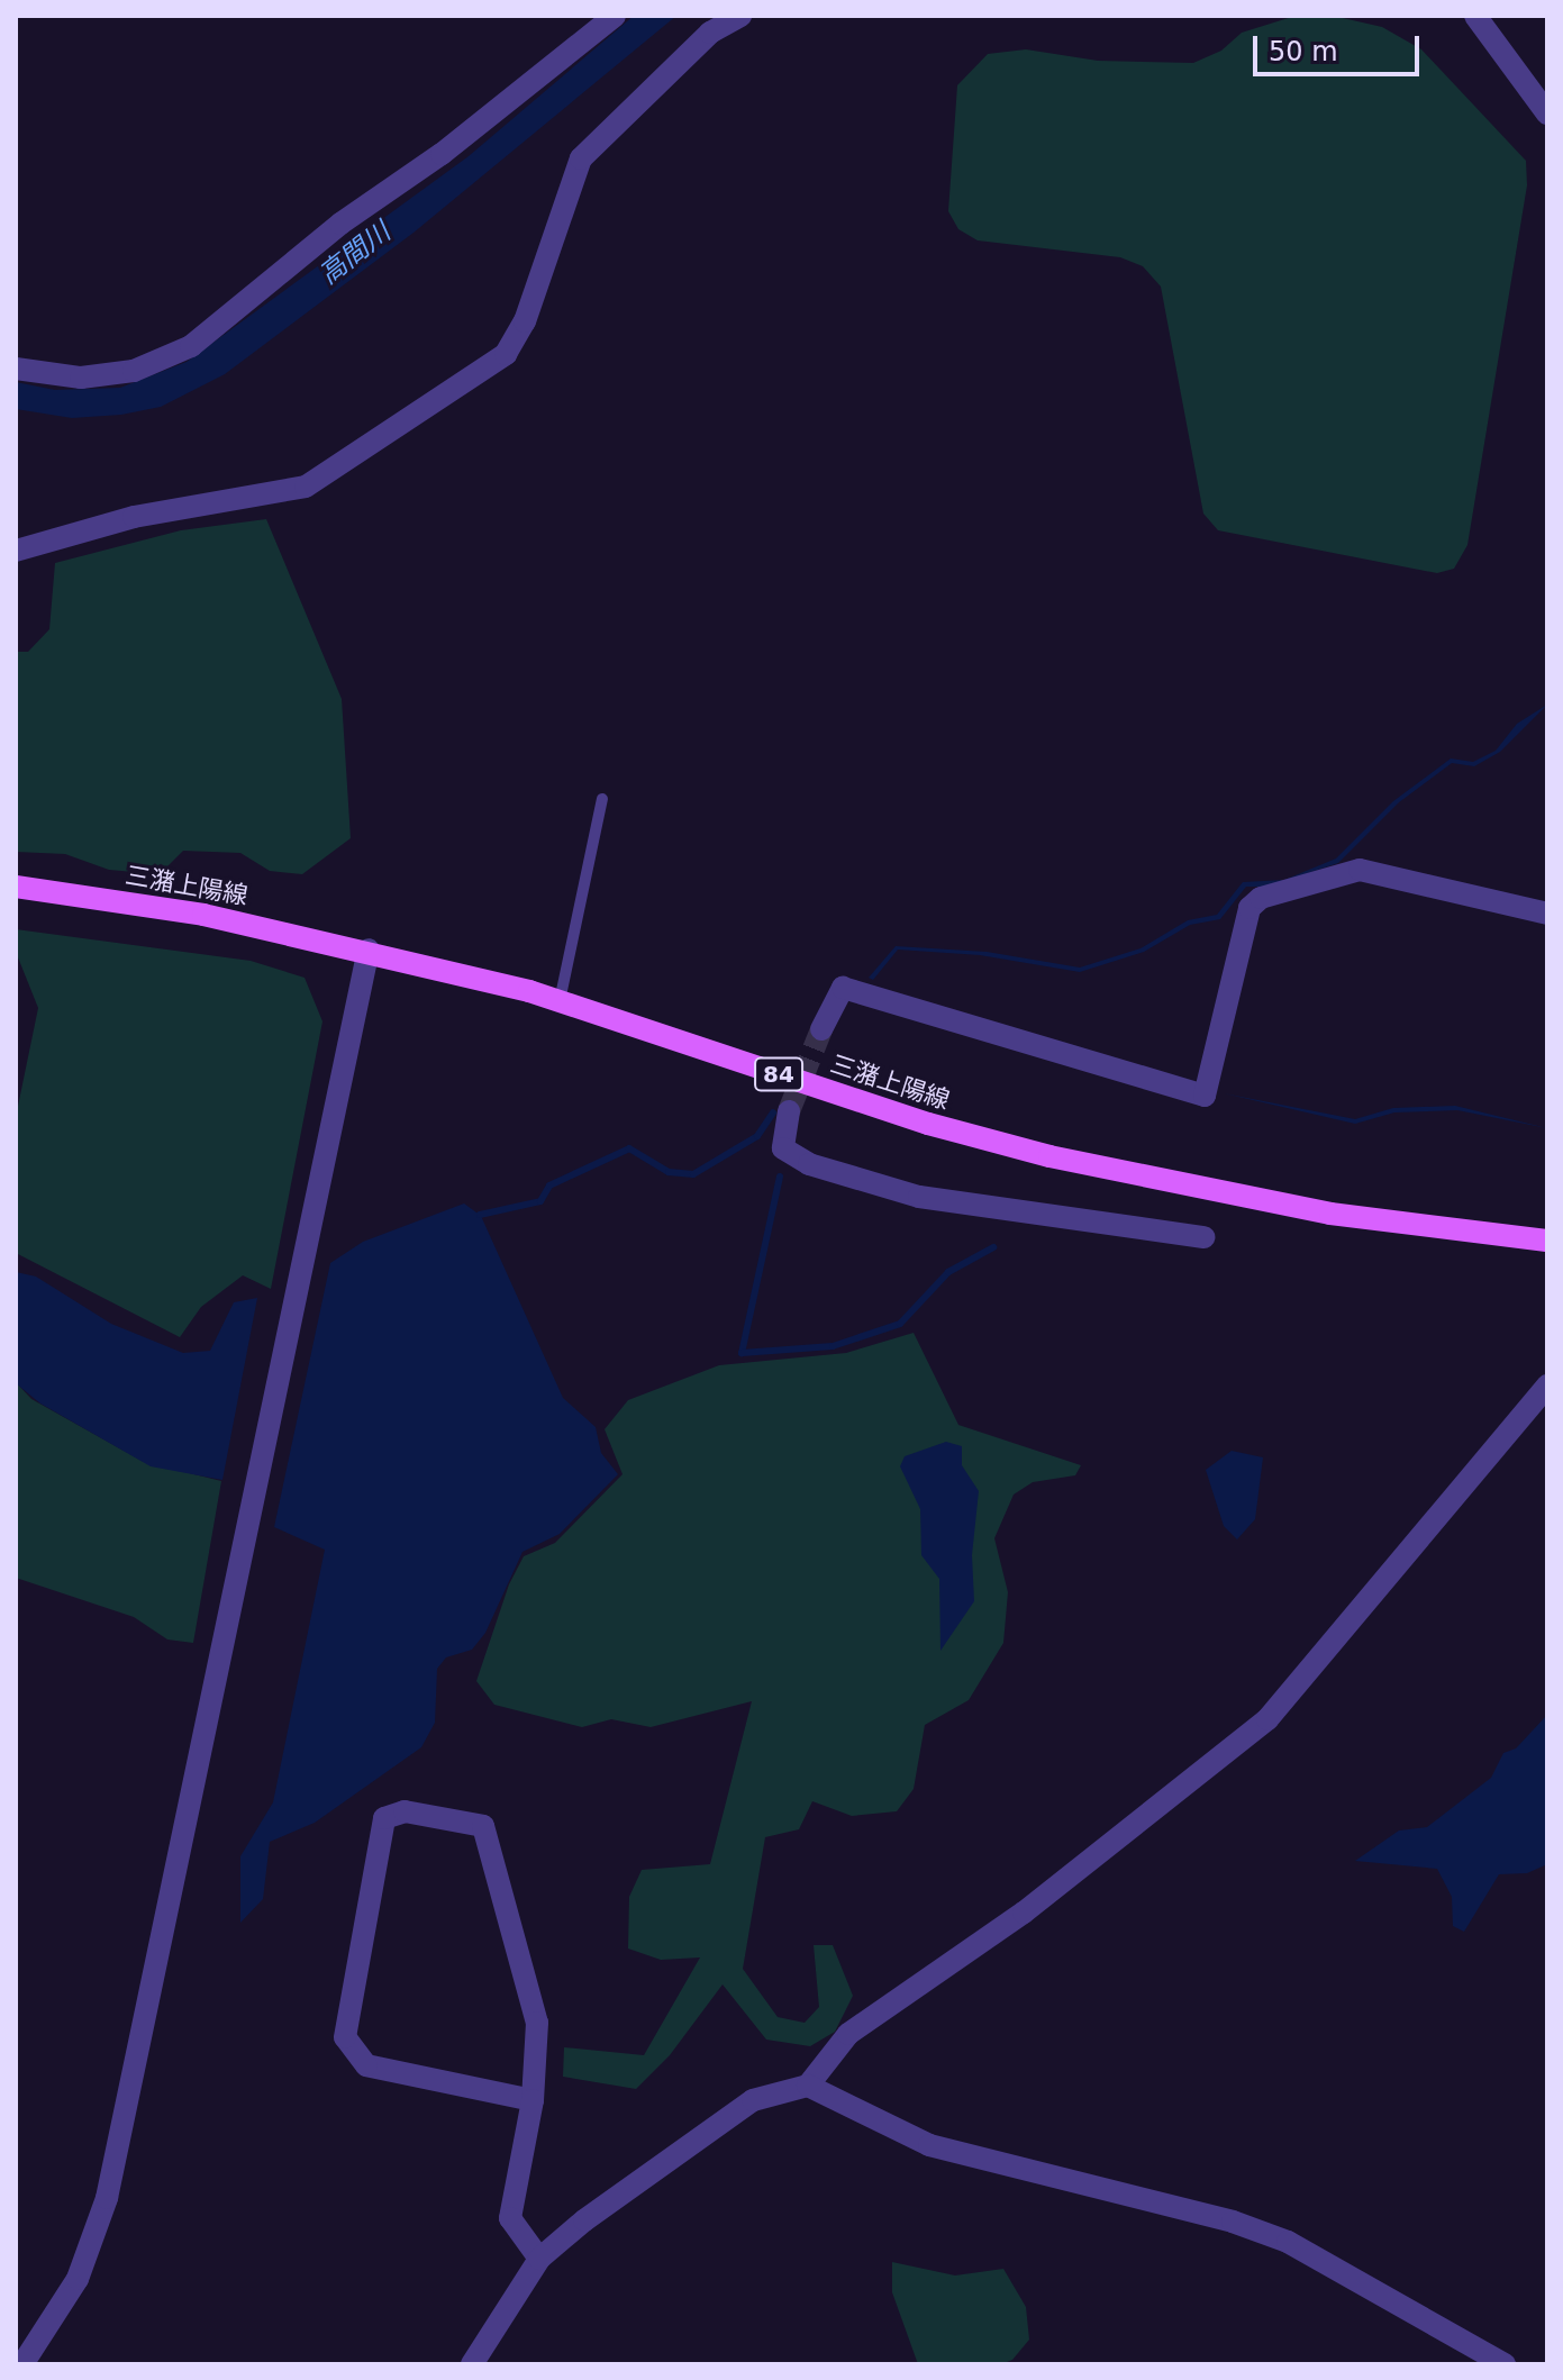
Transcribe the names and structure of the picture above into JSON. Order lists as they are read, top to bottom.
{
  "streets": {
    "main road": ["三潴上陽線", "84"]
  },
  "water": ["高間川"],
  "scale_bar": "50 m"
}
